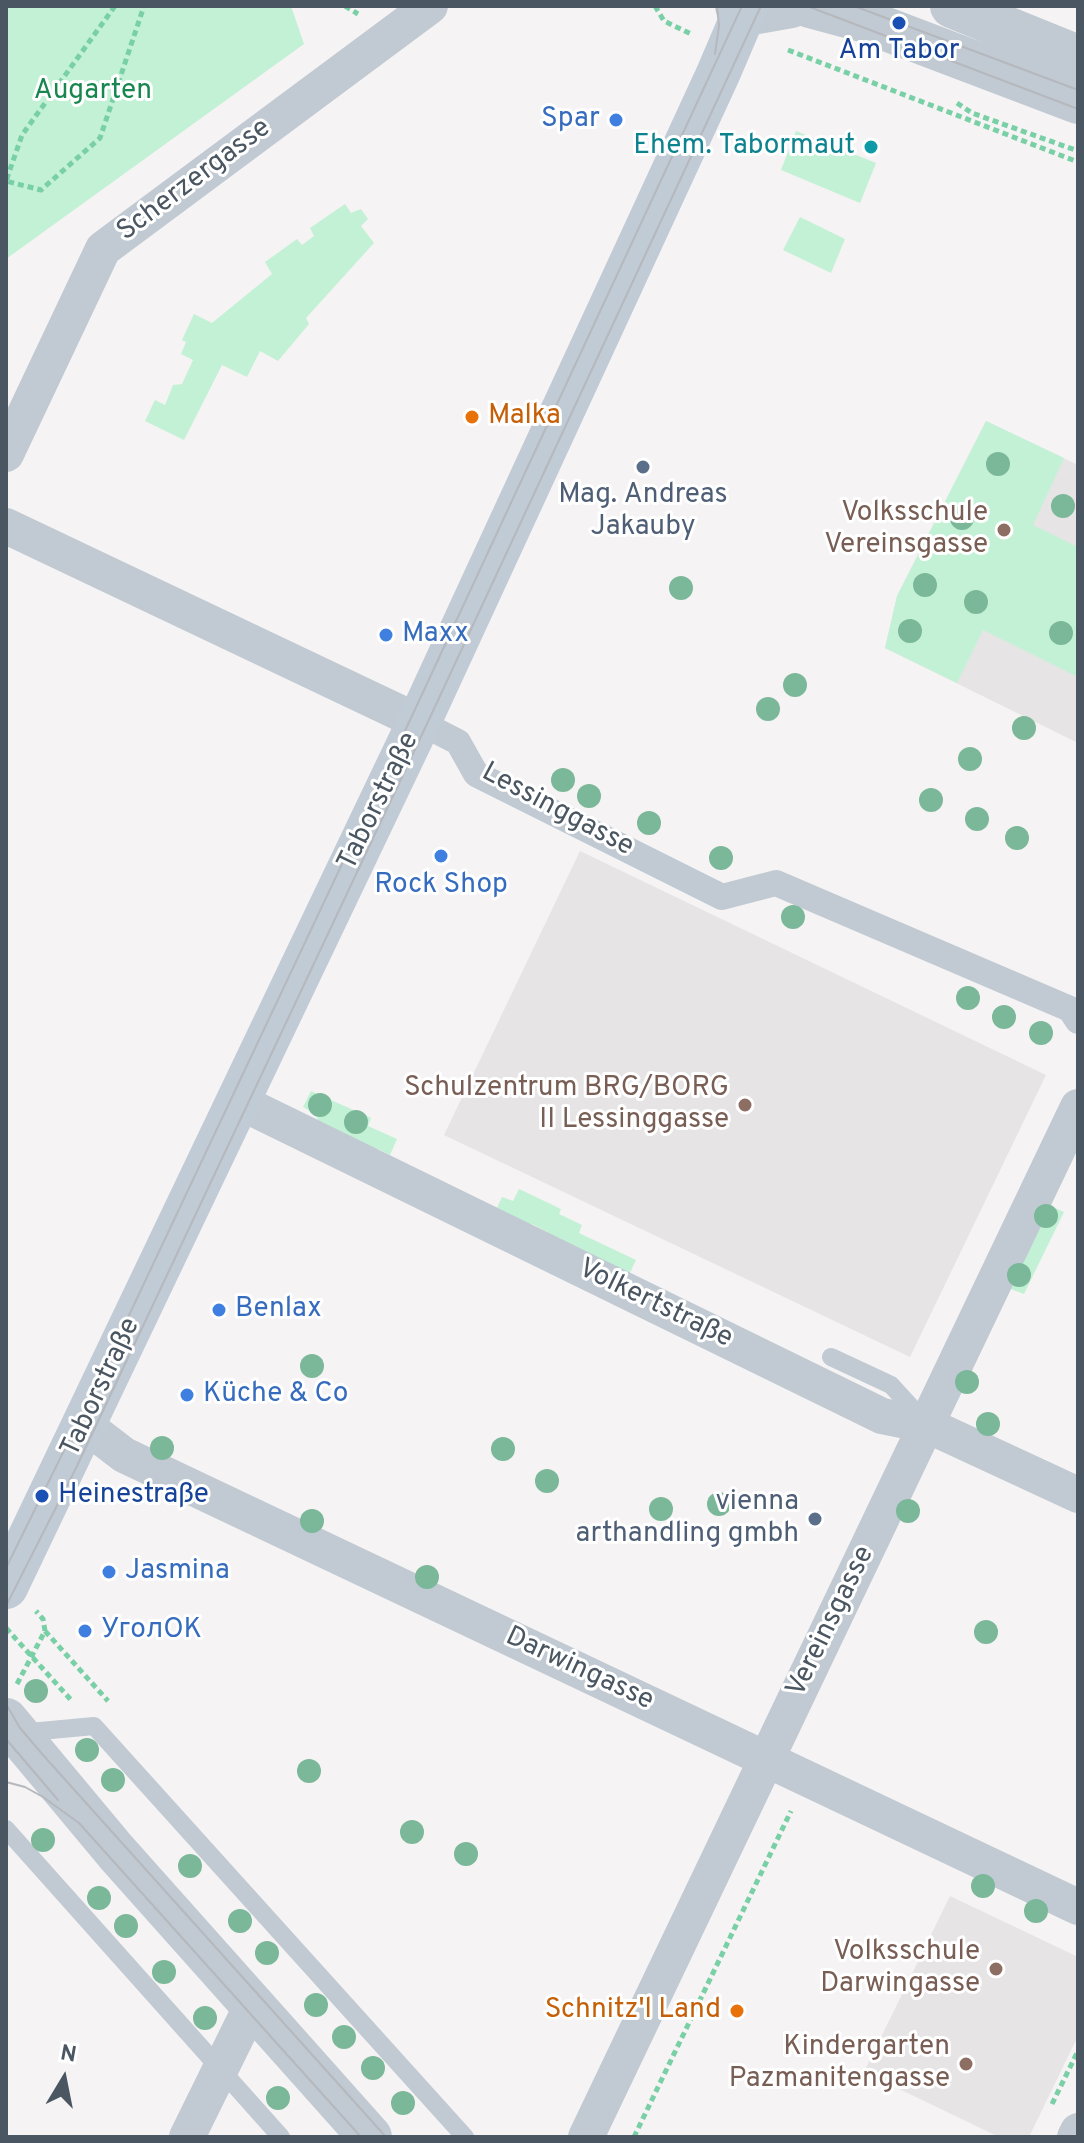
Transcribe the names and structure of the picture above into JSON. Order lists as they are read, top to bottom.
{
  "streets": {
    "main road": ["Taborstraße"],
    "street": [
      "Scherzergasse",
      "Lessinggasse",
      "Volkertstraße",
      "Vereinsgasse",
      "Darwingasse"
    ]
  },
  "crossings": [
    ["Taborstraße", "Lessinggasse"],
    ["Taborstraße", "Volkertstraße"],
    ["Taborstraße", "Darwingasse"],
    ["Volkertstraße", "Vereinsgasse"],
    ["Vereinsgasse", "Darwingasse"]
  ],
  "parks": ["Augarten"],
  "places": [
    "Am Tabor",
    "Spar",
    "Ehem. Tabormaut",
    "Malka",
    "Mag. Andreas Jakauby",
    "Volksschule Vereinsgasse",
    "Maxx",
    "Rock Shop",
    "Schulzentrum BRG/BORG II Lessinggasse",
    "Benlax",
    "Küche & Co",
    "Heinestraße",
    "vienna arthandling gmbh",
    "Jasmina",
    "УголОК",
    "Volksschule Darwingasse",
    "Schnitz'l Land",
    "Kindergarten Pazmanitengasse"
  ],
  "north": "top"
}
